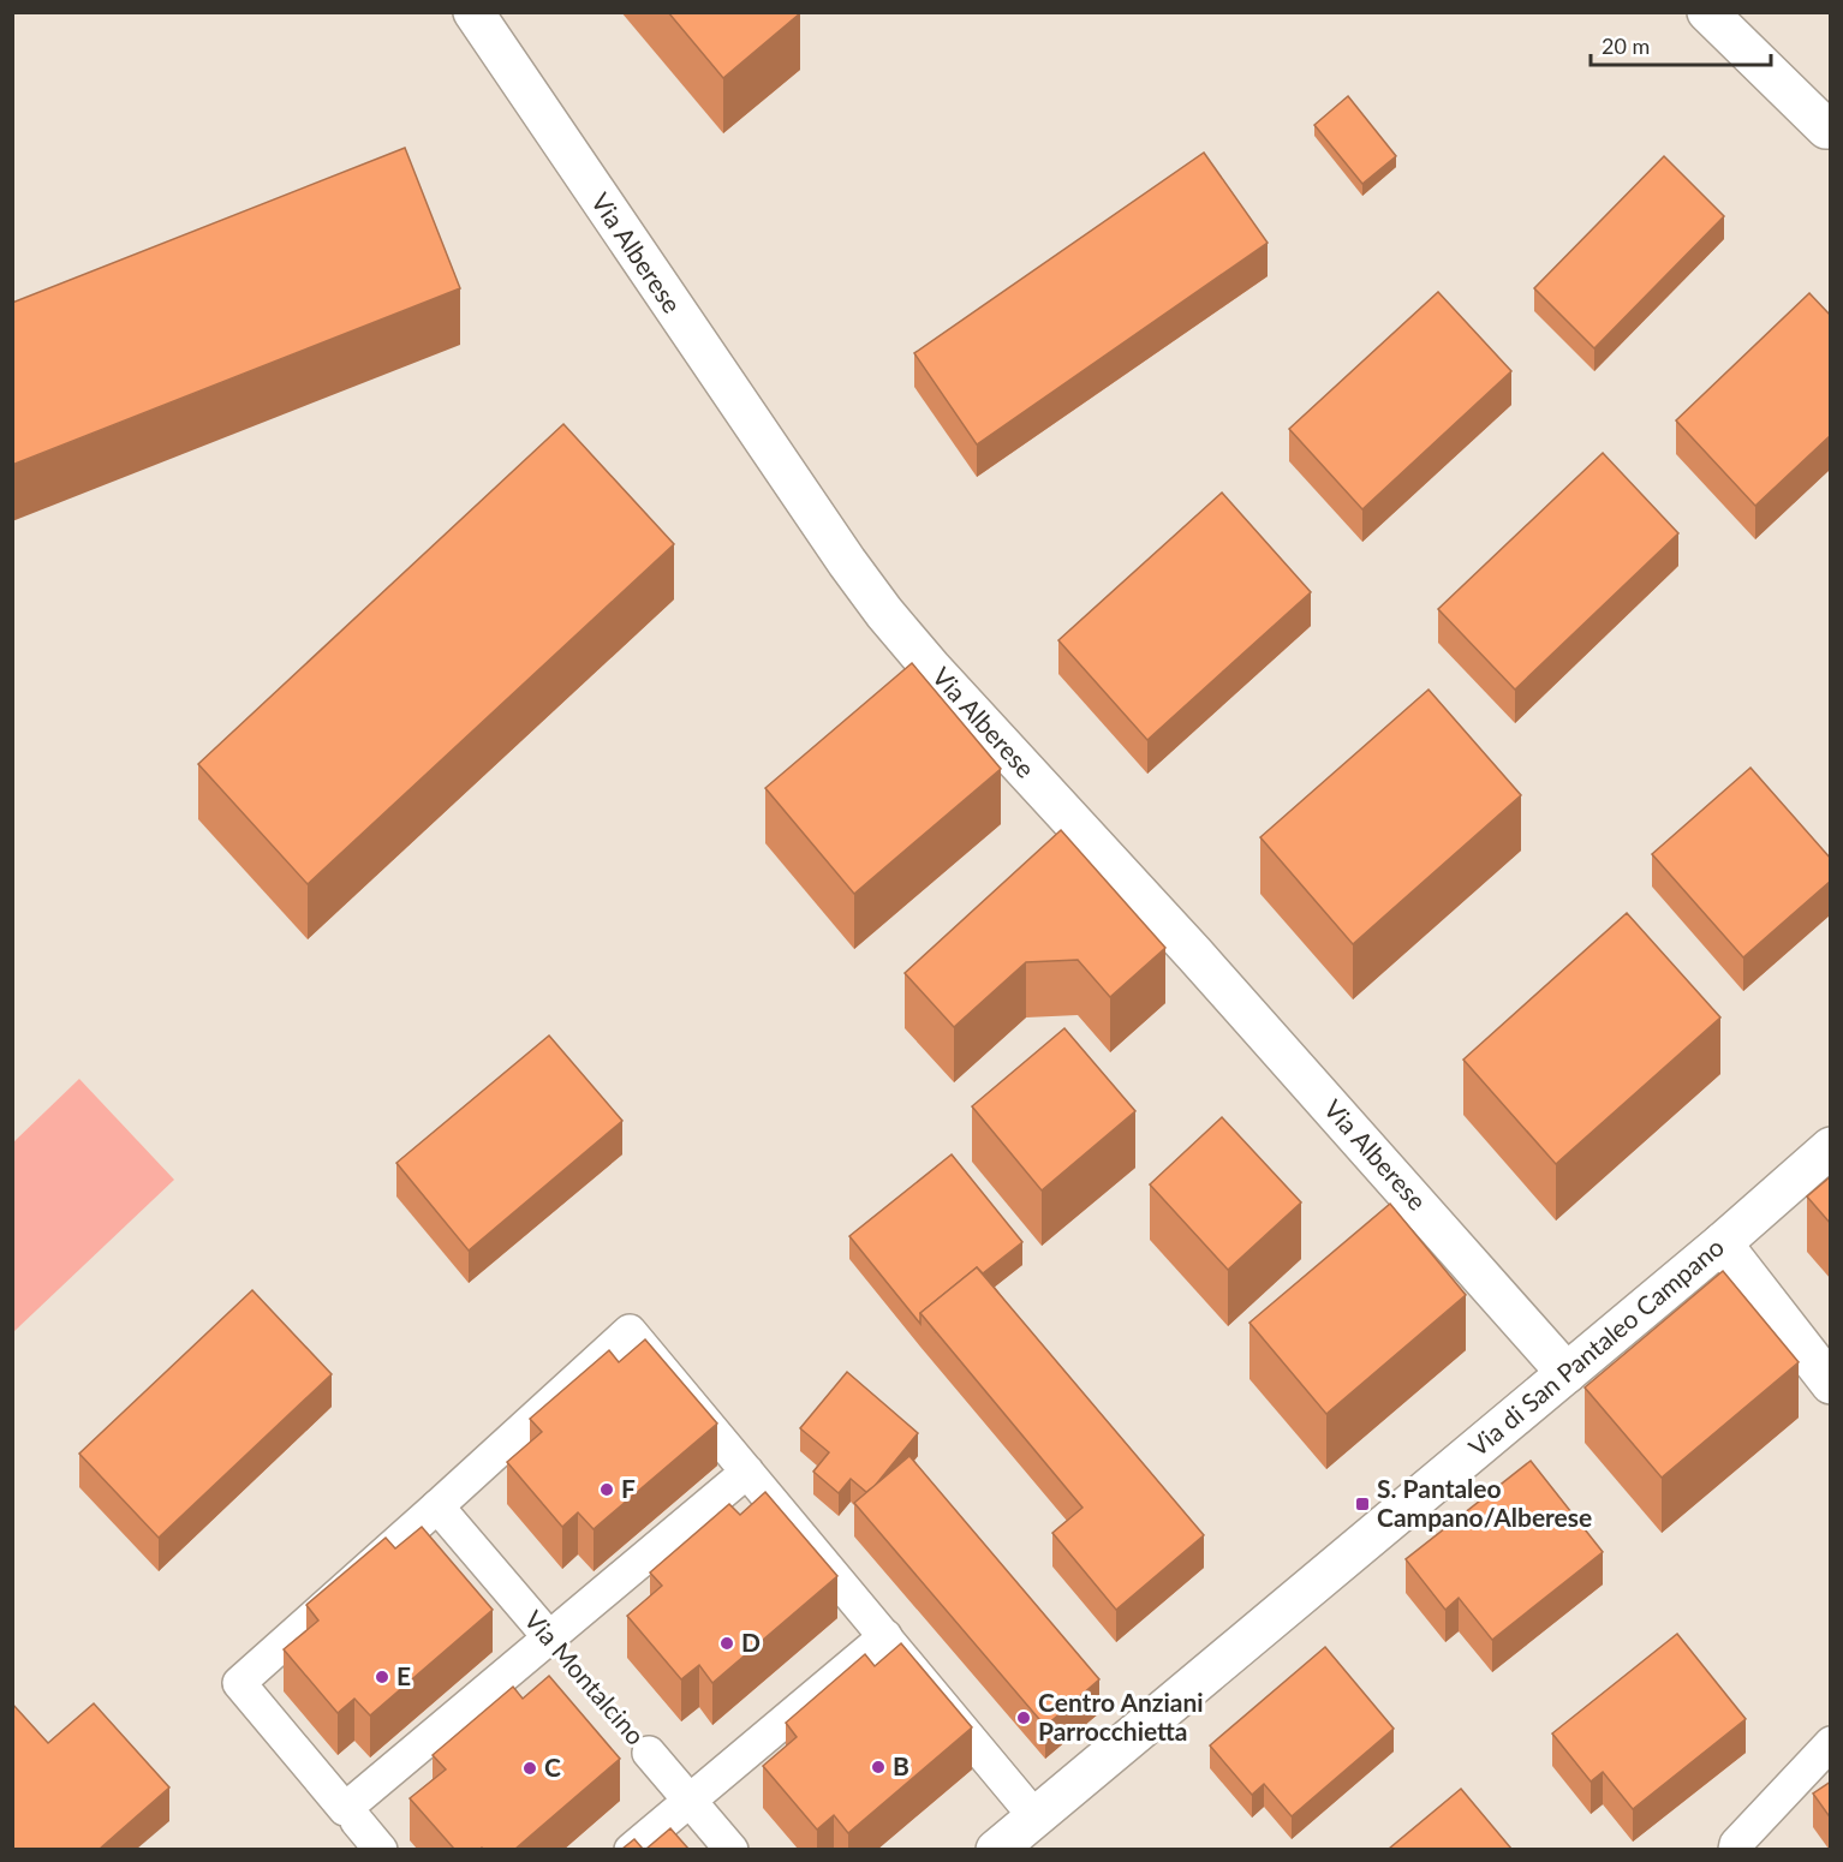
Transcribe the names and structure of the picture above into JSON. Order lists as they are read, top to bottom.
{
  "streets": {
    "street": ["Via Alberese", "Via di San Pantaleo Campano"],
    "lane": ["Via Montalcino"]
  },
  "crossings": [
    ["Via Alberese", "Via di San Pantaleo Campano"]
  ],
  "places": {
    "other": [
      "F",
      "D",
      "E",
      "Centro Anziani Parrocchietta",
      "B",
      "C"
    ],
    "transit": ["S. Pantaleo Campano/Alberese"]
  },
  "scale_bar": "20 m"
}
